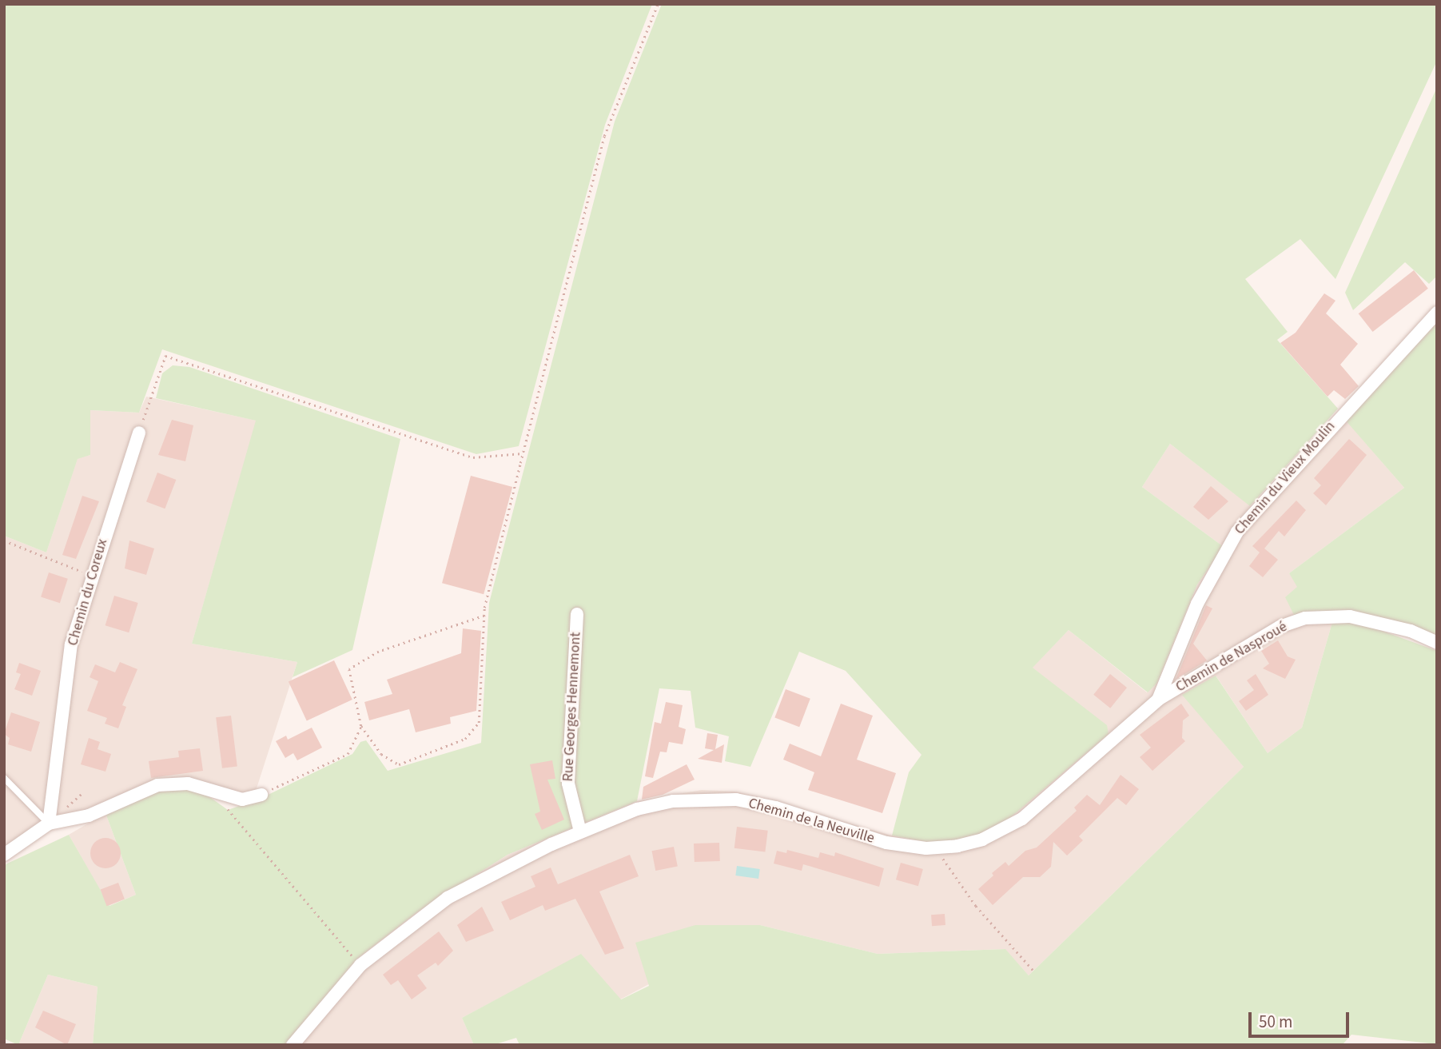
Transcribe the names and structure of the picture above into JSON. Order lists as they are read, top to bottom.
{
  "streets": {
    "street": [
      "Chemin du Vieux Moulin",
      "Chemin du Coreux",
      "Chemin de Nasproué",
      "Rue Georges Hennemont",
      "Chemin de la Neuville"
    ]
  },
  "crossings": [
    ["Chemin du Vieux Moulin", "Chemin de Nasproué"],
    ["Chemin du Vieux Moulin", "Chemin de la Neuville"],
    ["Chemin de Nasproué", "Chemin de la Neuville"],
    ["Rue Georges Hennemont", "Chemin de la Neuville"]
  ],
  "scale_bar": "50 m"
}
